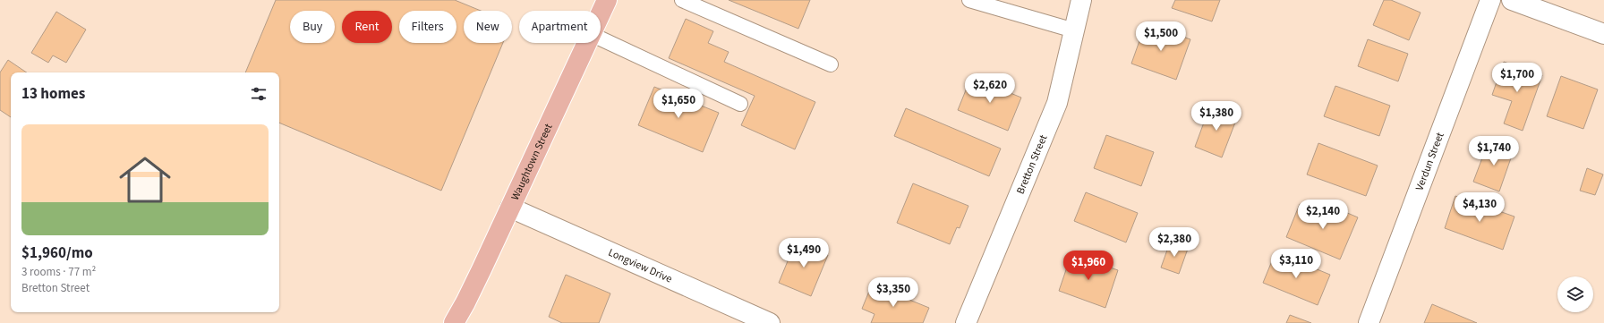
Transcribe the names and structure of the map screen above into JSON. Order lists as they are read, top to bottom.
{
  "streets": {
    "main road": ["Waughtown Street"],
    "street": ["Verdun Street", "Bretton Street", "Longview Drive"]
  },
  "crossings": [
    ["Waughtown Street", "Longview Drive"]
  ],
  "page": {
    "chip": [
      "Buy",
      "Rent",
      "Filters",
      "New",
      "Apartment"
    ],
    "price": [
      "$1,500",
      "$1,700",
      "$2,620",
      "$1,650",
      "$1,380",
      "$1,740",
      "$4,130",
      "$2,140",
      "$2,380",
      "$1,490",
      "$3,110",
      "$1,960",
      "$3,350"
    ],
    "heading": "13 homes",
    "list": [
      {
        "name": "$1,960/mo",
        "note": "3 rooms · 77 m² · Bretton Street"
      }
    ]
  }
}
